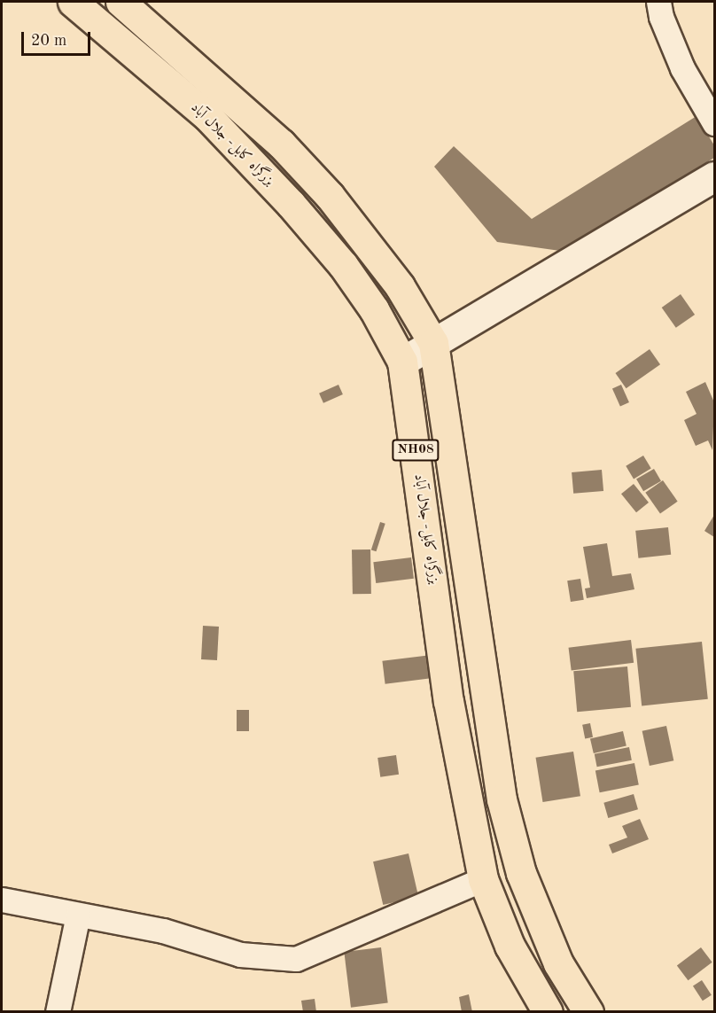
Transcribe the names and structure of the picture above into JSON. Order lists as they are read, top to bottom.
{
  "streets": {
    "highway": ["بزرگراه کابل- جلال آباد", "NH08"]
  },
  "scale_bar": "20 m"
}
